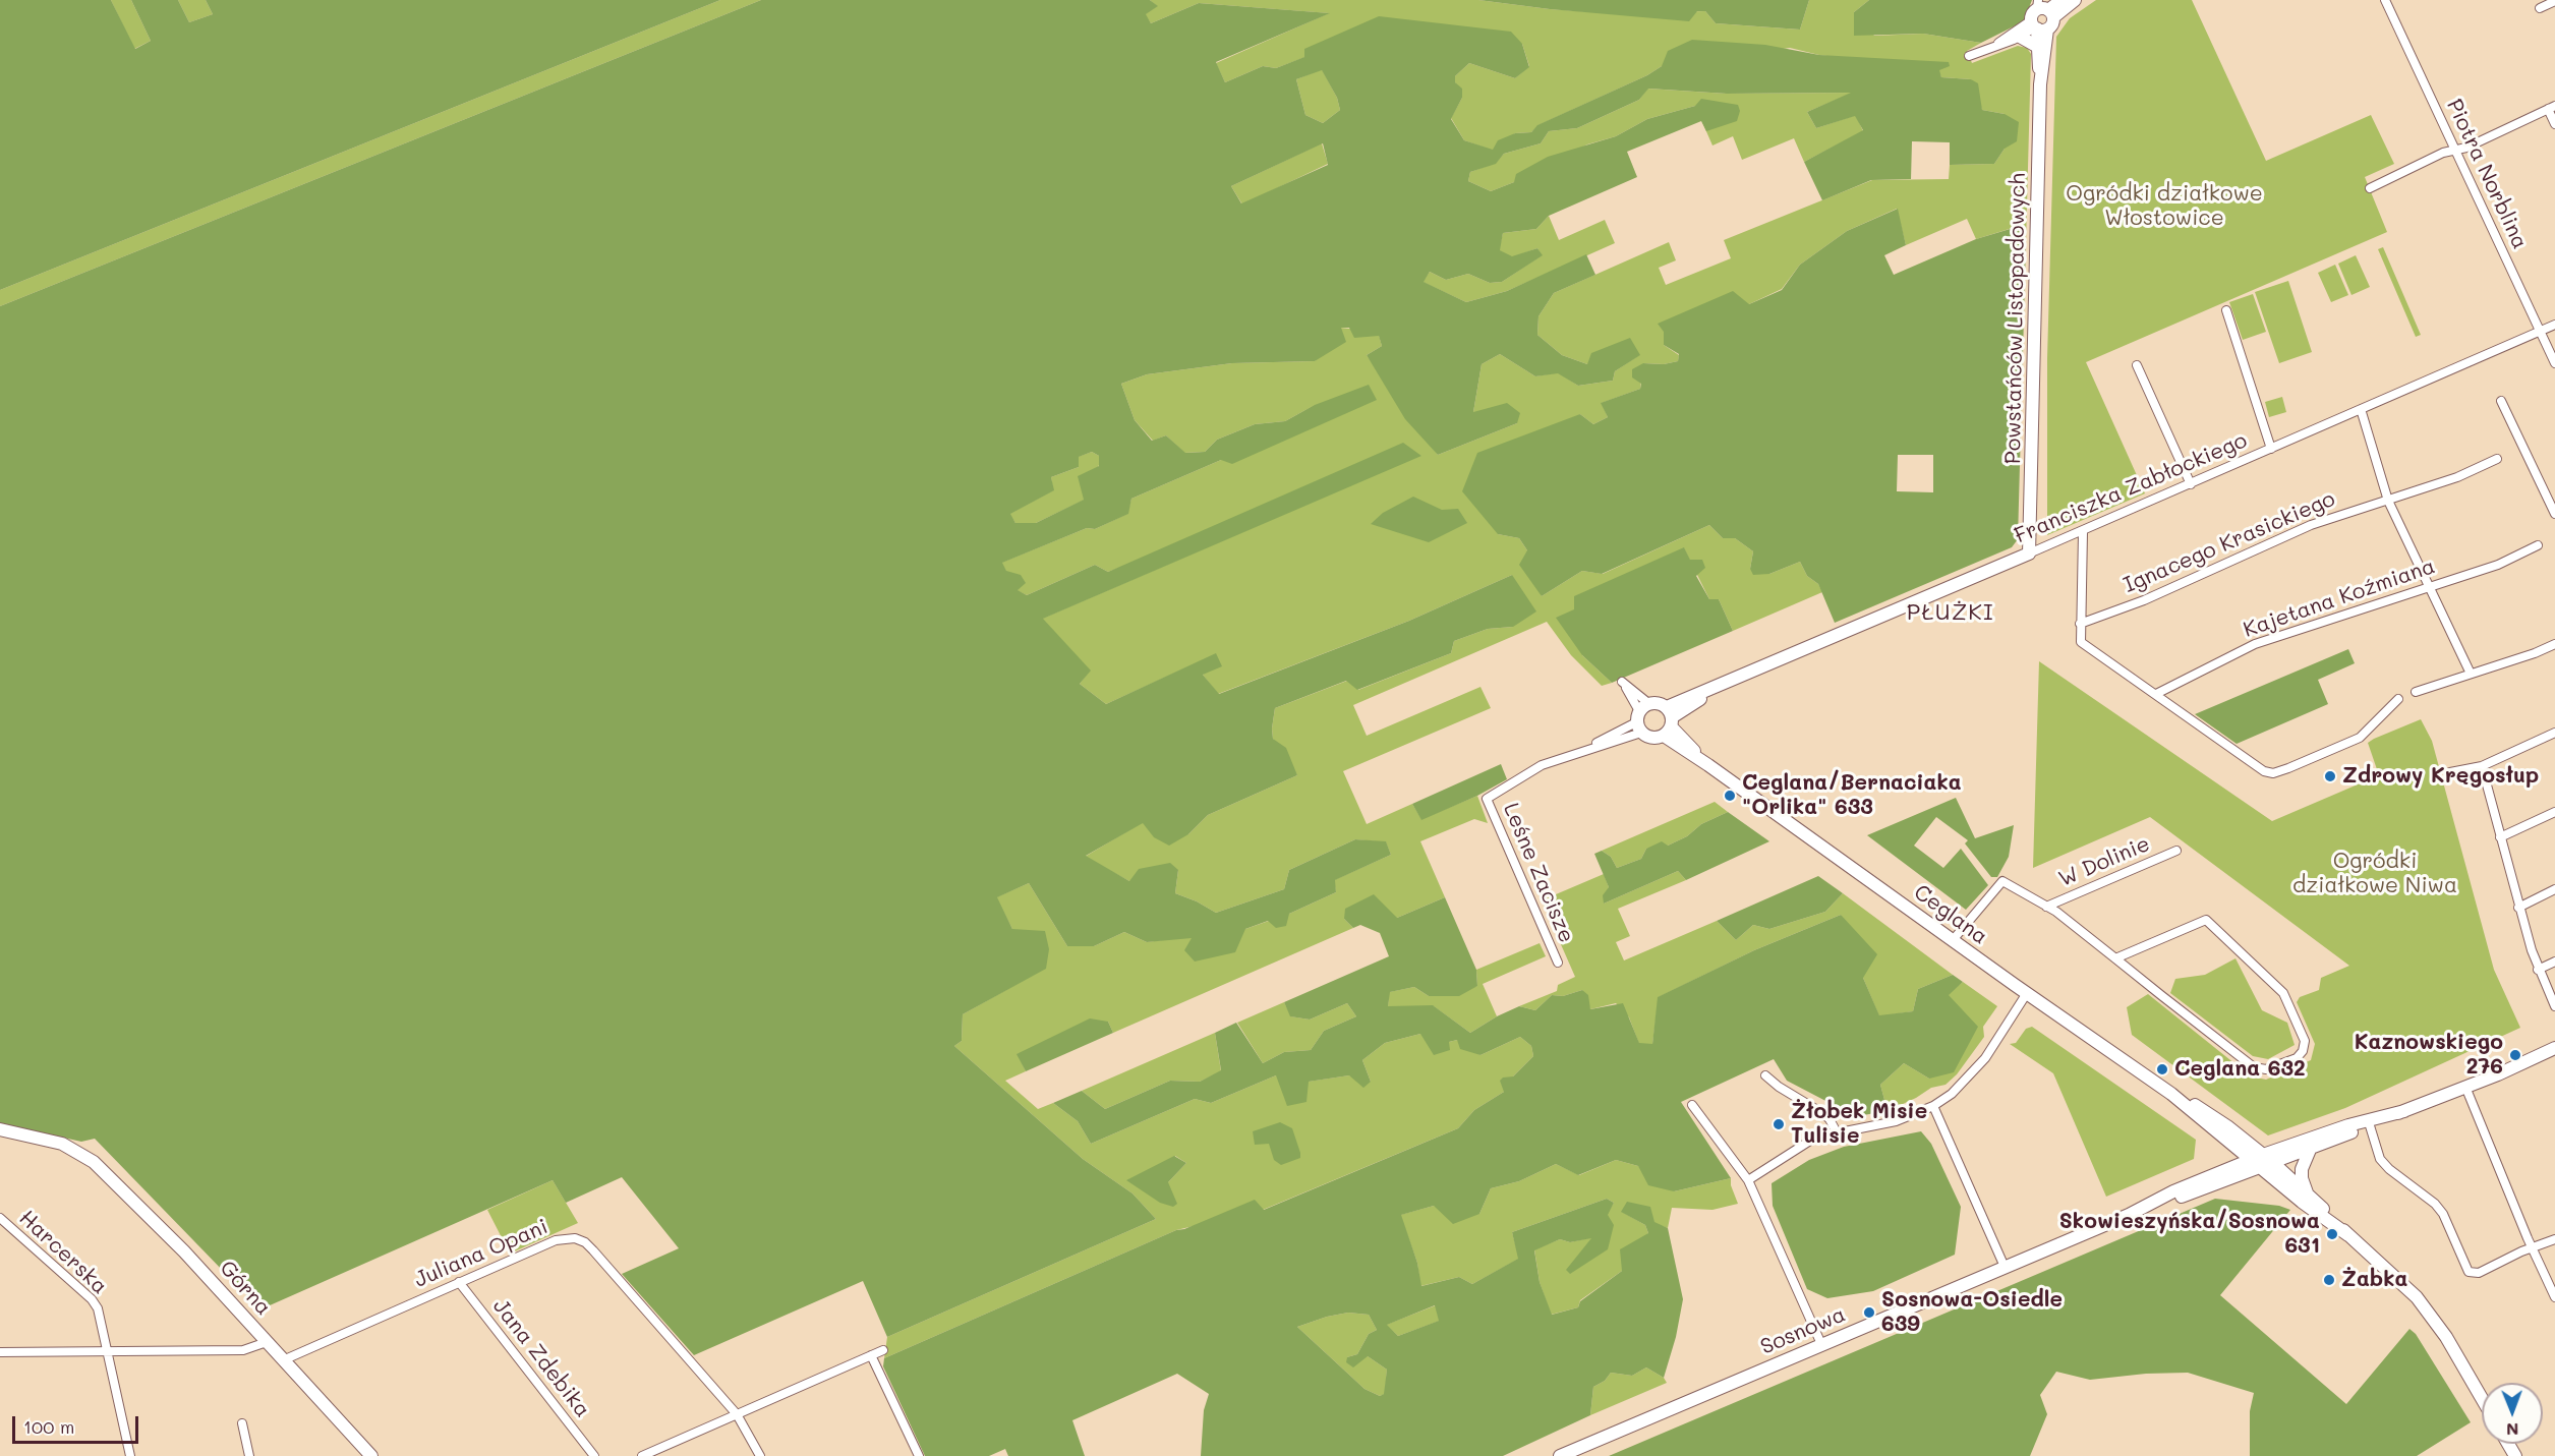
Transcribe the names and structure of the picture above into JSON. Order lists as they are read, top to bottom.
{
  "streets": {
    "street": [
      "Piotra Norblina",
      "Powstańców Listopadowych",
      "Franciszka Zabłockiego",
      "Ignacego Krasickiego",
      "Kajetana Koźmiana",
      "W Dolinie",
      "Leśne Zacisze",
      "Ceglana",
      "Harcerska",
      "Juliana Opani",
      "Górna",
      "Sosnowa",
      "Jana Zdebika"
    ]
  },
  "crossings": [
    ["Piotra Norblina", "Franciszka Zabłockiego"],
    ["Powstańców Listopadowych", "Franciszka Zabłockiego"],
    ["Franciszka Zabłockiego", "Ceglana"],
    ["Ceglana", "Sosnowa"],
    ["Juliana Opani", "Górna"],
    ["Juliana Opani", "Jana Zdebika"]
  ],
  "districts": ["PŁUŻKI"],
  "parks": ["Ogródki działkowe Włostowice", "Ogródki działkowe Niwa"],
  "places": [
    "Zdrowy Kręgosłup",
    "Ceglana/Bernaciaka \"Orlika\" 633",
    "Kaznowskiego 276",
    "Ceglana 632",
    "Żłobek Misie Tulisie",
    "Skowieszyńska/Sosnowa 631",
    "Żabka",
    "Sosnowa-Osiedle 639"
  ],
  "scale_bar": "100 m",
  "north": "bottom"
}
